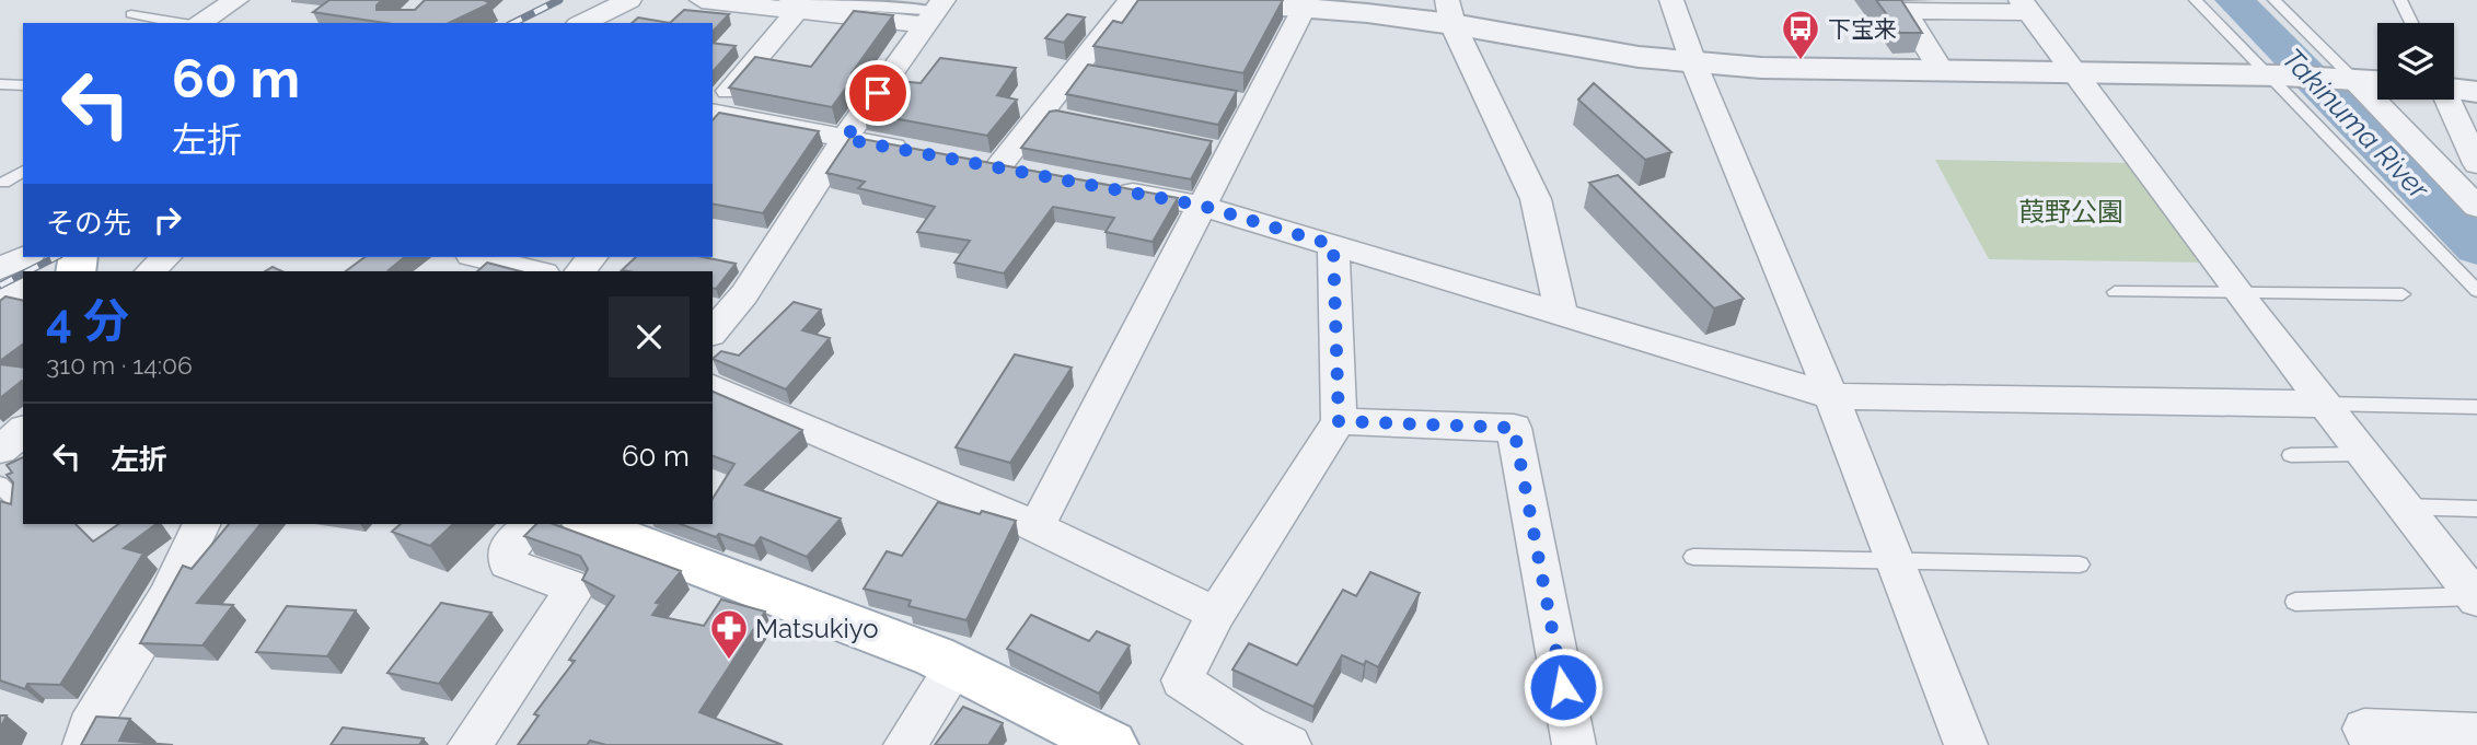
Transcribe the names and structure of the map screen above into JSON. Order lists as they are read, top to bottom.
{
  "water": ["Takinuma River"],
  "parks": ["葭野公園"],
  "places": {
    "bus stop": ["下宝来"],
    "pharmacy": ["Matsukiyo"]
  },
  "page": {
    "turn": ["60 m", "左折"],
    "then": "その先",
    "heading": ["4 分", "310 m · 14:06"],
    "list": [
      {
        "name": "左折",
        "value": "60 m"
      }
    ]
  }
}
